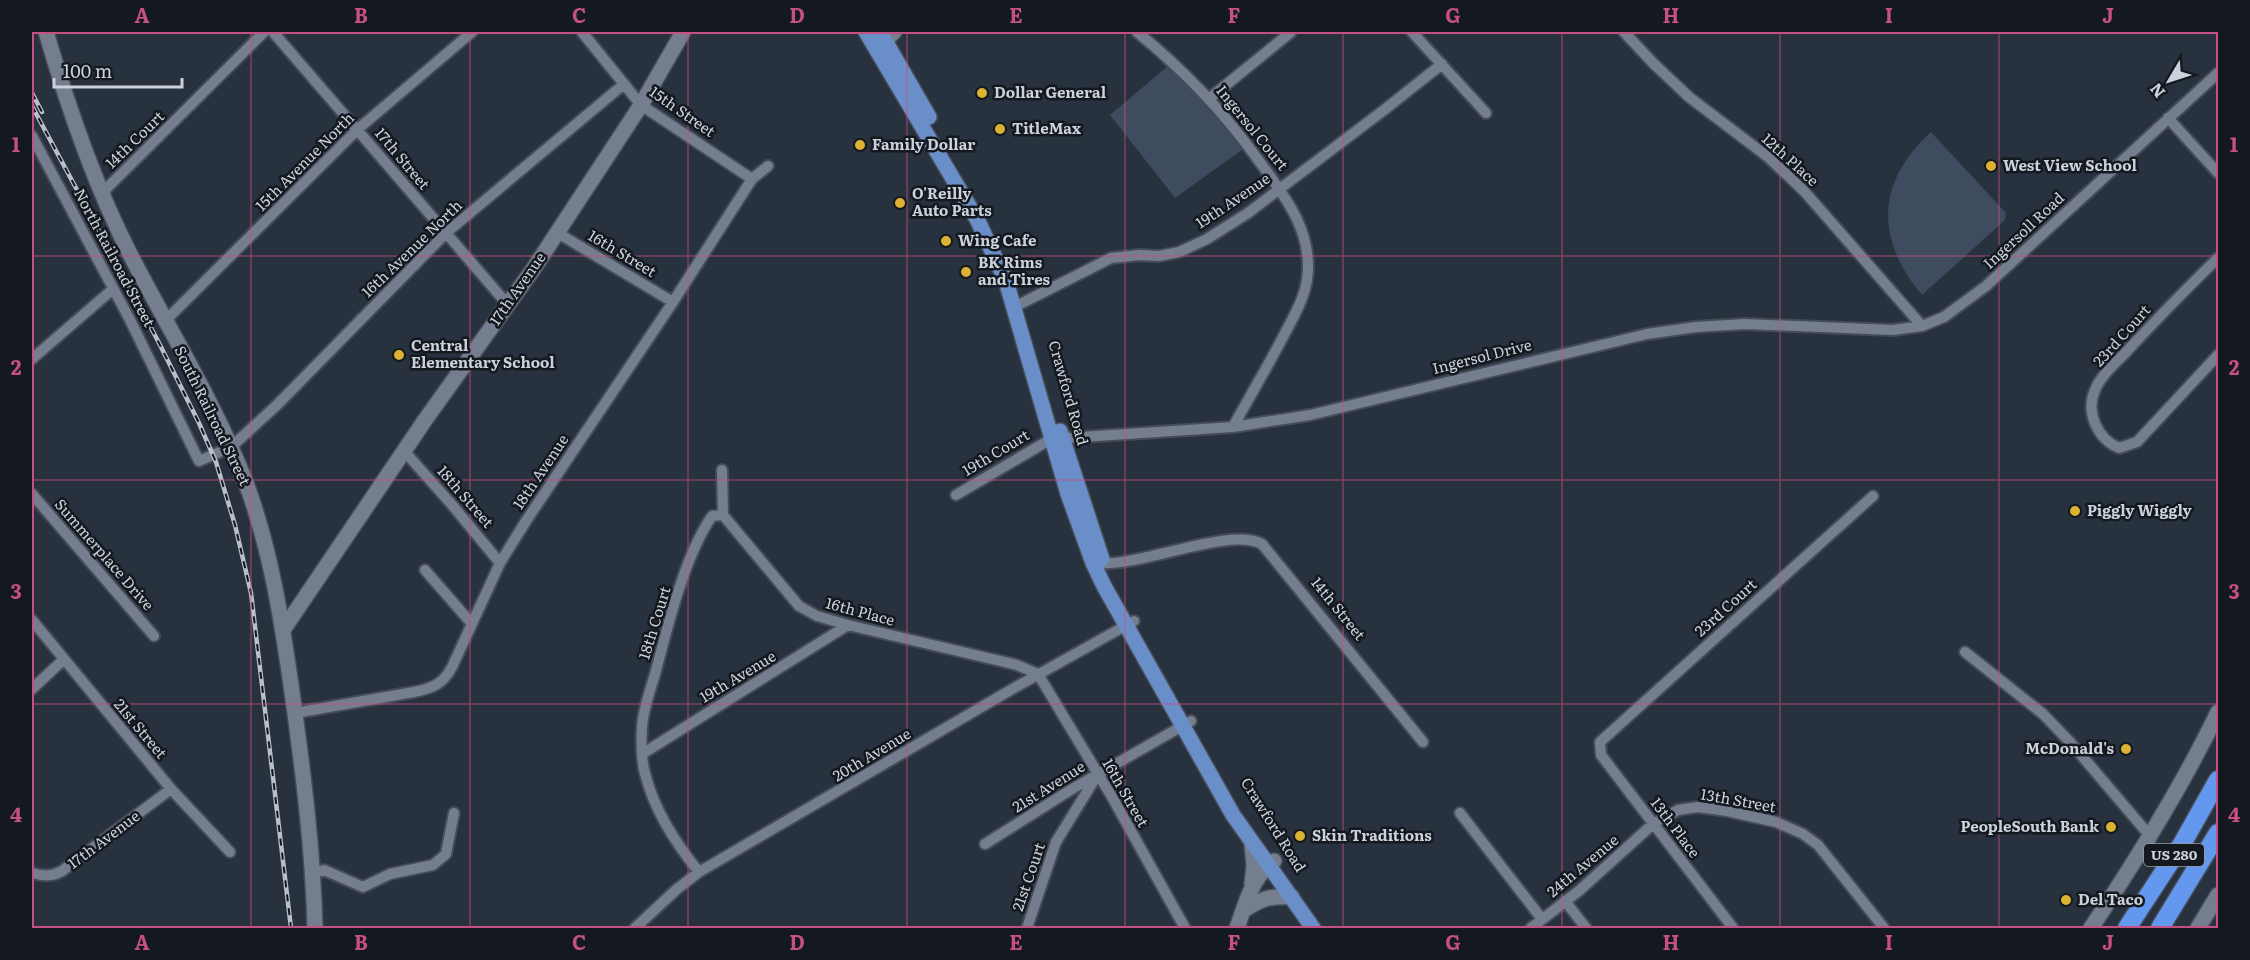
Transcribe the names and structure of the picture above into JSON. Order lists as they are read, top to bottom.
{
  "streets": {
    "highway": ["US 280"],
    "main road": ["Crawford Road"],
    "street": [
      "15th Street",
      "Ingersol Court",
      "14th Court",
      "17th Street",
      "12th Place",
      "15th Avenue North",
      "19th Avenue",
      "Ingersoll Road",
      "16th Avenue North",
      "16th Street",
      "North Railroad Street",
      "17th Avenue",
      "23rd Court",
      "Ingersol Drive",
      "South Railroad Street",
      "19th Court",
      "18th Avenue",
      "18th Street",
      "Summerplace Drive",
      "14th Street",
      "16th Place",
      "18th Court",
      "21st Street",
      "20th Avenue",
      "21st Avenue",
      "13th Street",
      "13th Place",
      "24th Avenue",
      "21st Court"
    ]
  },
  "crossings": [
    ["15th Street", "16th Avenue North"],
    ["15th Street", "17th Avenue"],
    ["15th Street", "18th Avenue"],
    ["Ingersol Court", "19th Avenue"],
    ["Ingersol Court", "Ingersol Drive"],
    ["14th Court", "South Railroad Street"],
    ["17th Street", "15th Avenue North"],
    ["17th Street", "16th Avenue North"],
    ["17th Street", "17th Avenue"],
    ["12th Place", "Ingersoll Road"],
    ["12th Place", "Ingersol Drive"],
    ["15th Avenue North", "South Railroad Street"],
    ["19th Avenue", "Crawford Road"],
    ["19th Avenue", "16th Place"],
    ["19th Avenue", "18th Court"],
    ["Ingersoll Road", "Ingersol Drive"],
    ["16th Avenue North", "North Railroad Street"],
    ["16th Avenue North", "South Railroad Street"],
    ["16th Street", "17th Avenue"],
    ["16th Street", "18th Avenue"],
    ["16th Street", "16th Place"],
    ["16th Street", "20th Avenue"],
    ["16th Street", "21st Avenue"],
    ["16th Street", "21st Court"],
    ["17th Avenue", "South Railroad Street"],
    ["17th Avenue", "18th Street"],
    ["17th Avenue", "21st Street"],
    ["23rd Court", "13th Place"],
    ["Ingersol Drive", "Crawford Road"],
    ["Ingersol Drive", "19th Court"],
    ["Crawford Road", "19th Court"],
    ["Crawford Road", "14th Street"],
    ["Crawford Road", "20th Avenue"],
    ["Crawford Road", "21st Avenue"],
    ["South Railroad Street", "18th Avenue"],
    ["18th Avenue", "18th Street"],
    ["16th Place", "18th Court"],
    ["16th Place", "20th Avenue"],
    ["21st Avenue", "21st Court"],
    ["13th Street", "13th Place"],
    ["13th Street", "24th Avenue"],
    ["13th Place", "24th Avenue"]
  ],
  "places": [
    "Dollar General",
    "TitleMax",
    "Family Dollar",
    "West View School",
    "O'Reilly Auto Parts",
    "Wing Cafe",
    "BK Rims and Tires",
    "Central Elementary School",
    "Piggly Wiggly",
    "McDonald's",
    "PeopleSouth Bank",
    "Skin Traditions",
    "Del Taco"
  ],
  "scale_bar": "100 m",
  "north": "bottom left",
  "grid": {
    "columns": [
      "A",
      "B",
      "C",
      "D",
      "E",
      "F",
      "G",
      "H",
      "I",
      "J"
    ],
    "rows": [
      "1",
      "2",
      "3",
      "4"
    ]
  }
}
